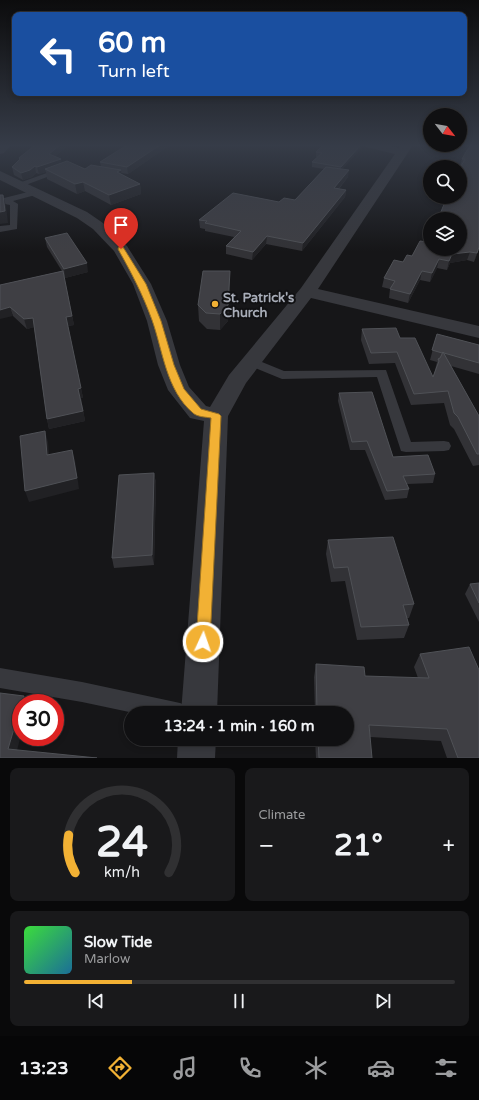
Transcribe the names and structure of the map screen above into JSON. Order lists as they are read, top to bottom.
{
  "places": ["St. Patrick's Church"],
  "north": "bottom right",
  "page": {
    "turn": ["60 m", "Turn left"],
    "limit": "30",
    "trip": "13:24 · 1 min · 160 m",
    "tile": "Climate",
    "heat": ["−", "21°", "+"],
    "song": ["Slow Tide", "Marlow"],
    "tabs": "13:23",
    "gauge": ["24", "km/h"]
  }
}
